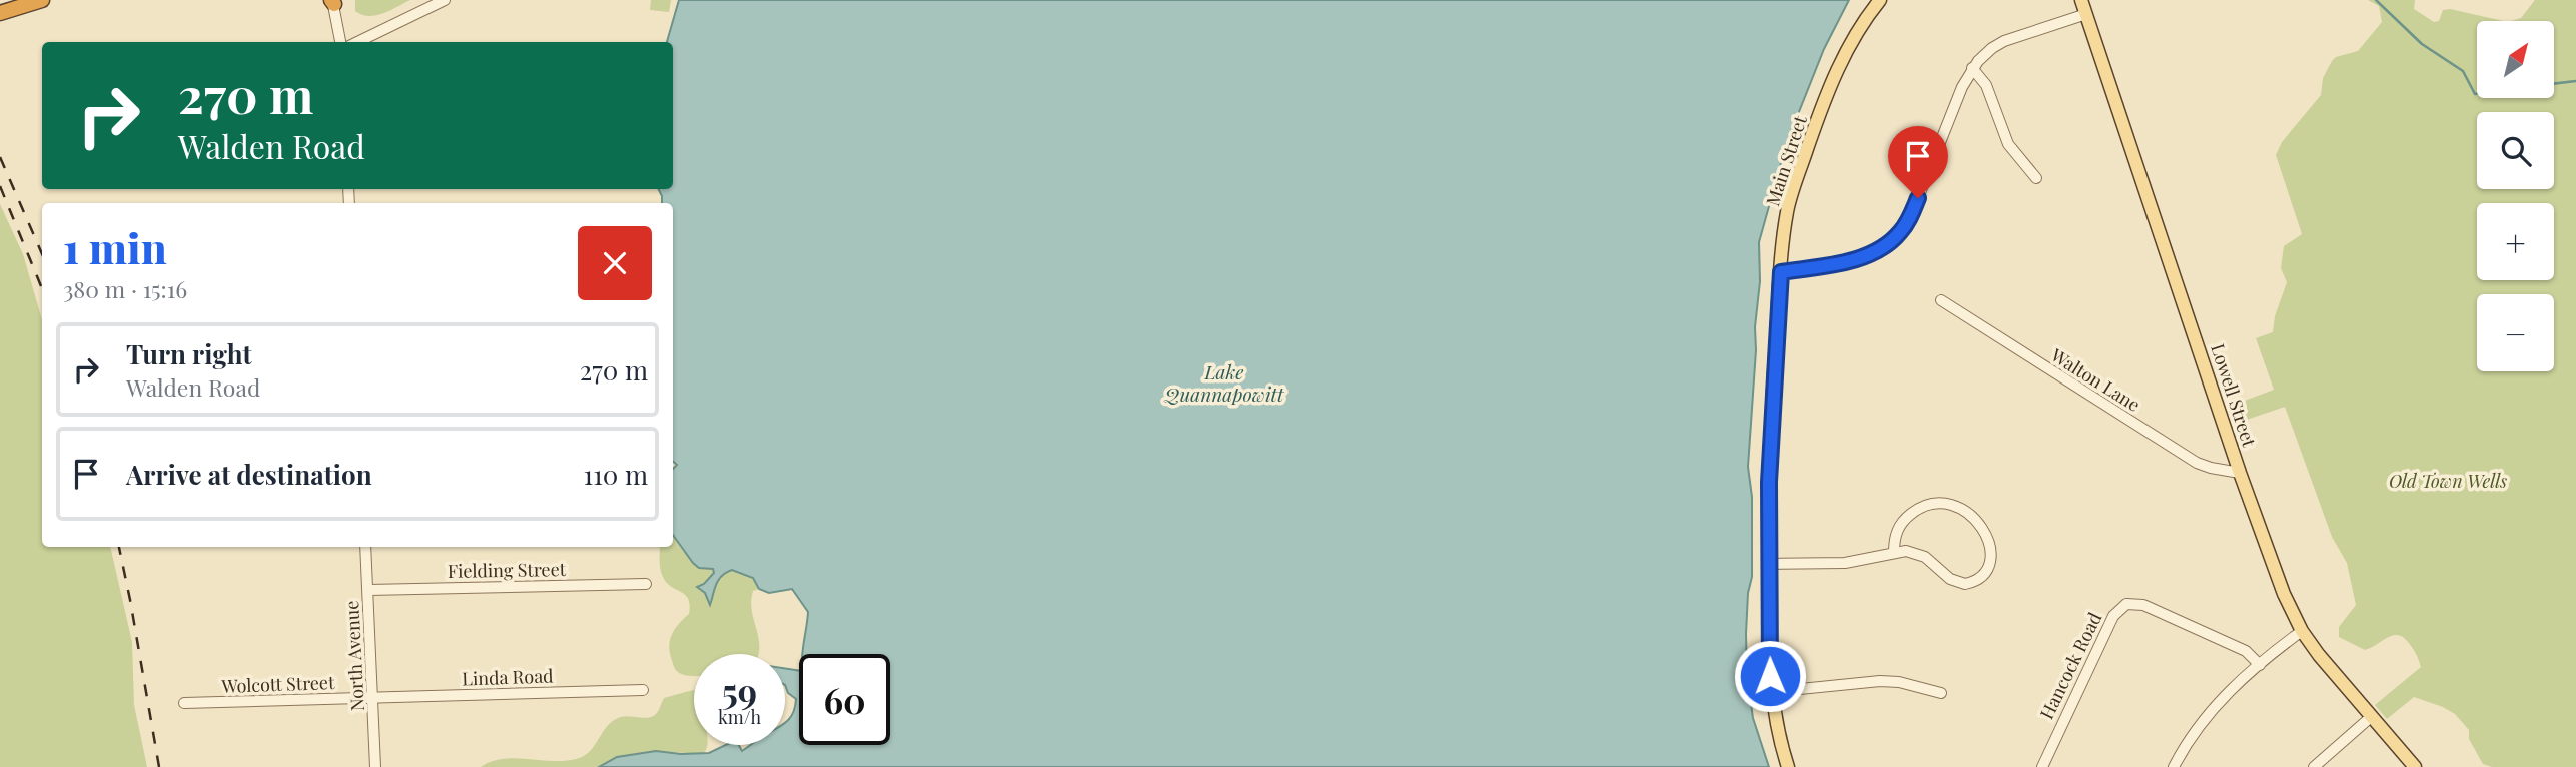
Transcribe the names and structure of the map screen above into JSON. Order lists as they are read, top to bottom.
{
  "streets": {
    "main road": ["Main Street", "Lowell Street"],
    "street": [
      "Walton Lane",
      "Fielding Street",
      "North Avenue",
      "Hancock Road",
      "Linda Road",
      "Wolcott Street"
    ]
  },
  "crossings": [
    ["Walton Lane", "Lowell Street"],
    ["Fielding Street", "North Avenue"],
    ["North Avenue", "Linda Road"],
    ["North Avenue", "Wolcott Street"],
    ["Linda Road", "Wolcott Street"]
  ],
  "water": ["Lake Quannapowitt"],
  "parks": ["Old Town Wells"],
  "north": "top right",
  "page": {
    "map_buttons": ["+", "−"],
    "turn": ["270 m", "Walden Road"],
    "heading": ["1 min", "380 m · 15:16"],
    "list": [
      {
        "name": "Turn right",
        "note": "Walden Road",
        "value": "270 m"
      },
      {
        "name": "Arrive at destination",
        "value": "110 m"
      }
    ],
    "speed": "59 km/h",
    "limit": "60"
  }
}
